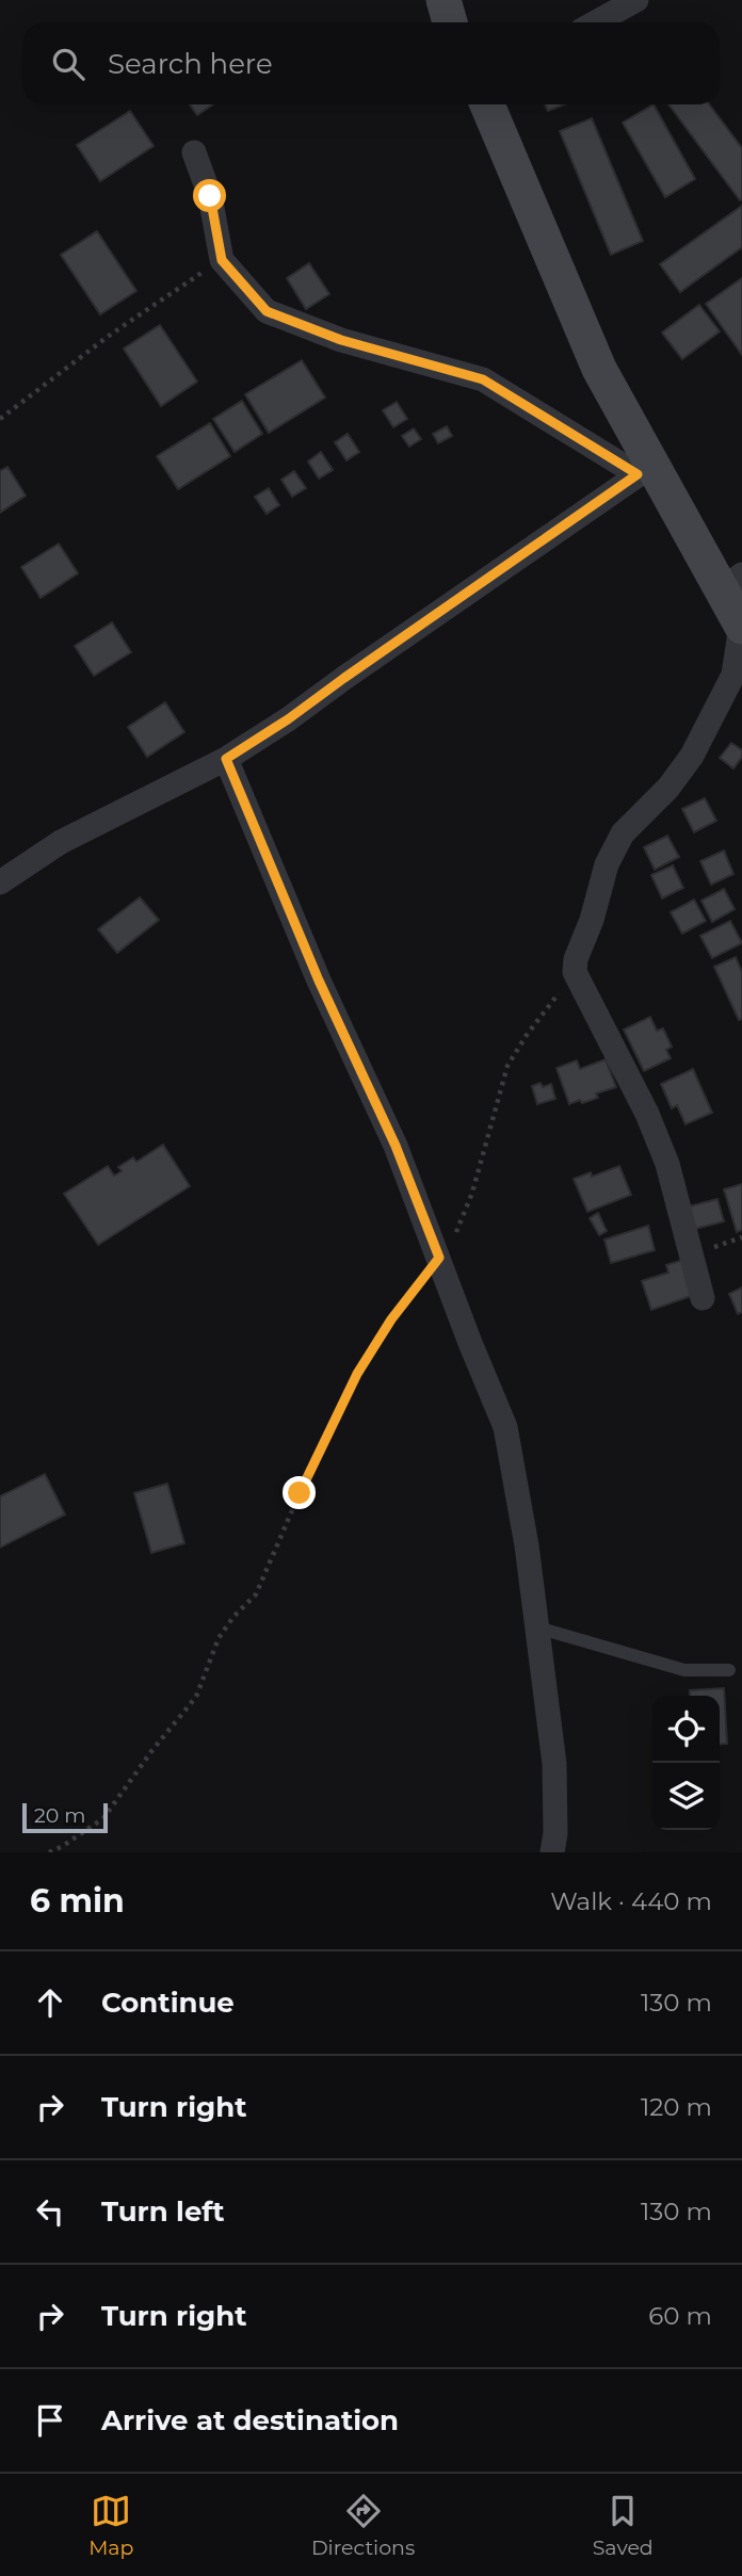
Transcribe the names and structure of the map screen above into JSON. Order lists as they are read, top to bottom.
{
  "scale_bar": "20 m",
  "page": {
    "search": "Search here",
    "scale": "20 m",
    "heading": ["6 min", "Walk · 440 m"],
    "list": [
      ["Continue", "130 m"],
      ["Turn right", "120 m"],
      ["Turn left", "130 m"],
      ["Turn right", "60 m"],
      "Arrive at destination"
    ],
    "nav": ["Map", "Directions", "Saved"]
  }
}
